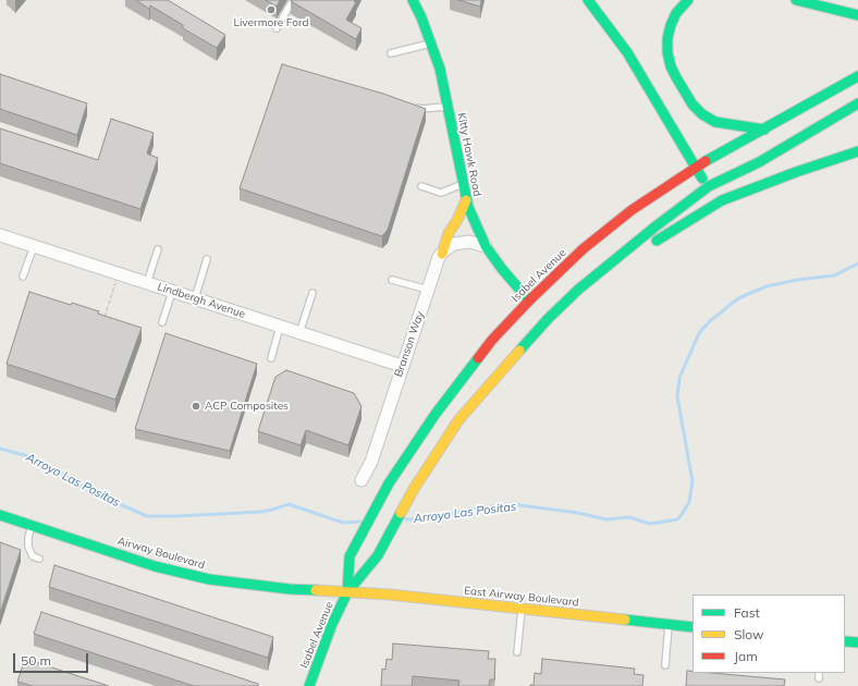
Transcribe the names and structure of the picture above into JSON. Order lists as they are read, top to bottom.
{
  "streets": {
    "main road": [
      "Kitty Hawk Road",
      "Isabel Avenue",
      "Airway Boulevard",
      "East Airway Boulevard"
    ],
    "street": ["Lindbergh Avenue", "Branson Way"]
  },
  "crossings": [
    ["Kitty Hawk Road", "Isabel Avenue"],
    ["Isabel Avenue", "Airway Boulevard"],
    ["Isabel Avenue", "East Airway Boulevard"],
    ["Lindbergh Avenue", "Branson Way"],
    ["Airway Boulevard", "East Airway Boulevard"]
  ],
  "water": ["Arroyo Las Positas"],
  "places": ["Livermore Ford", "ACP Composites"],
  "legend": ["Fast", "Slow", "Jam"],
  "scale_bar": "50 m"
}
